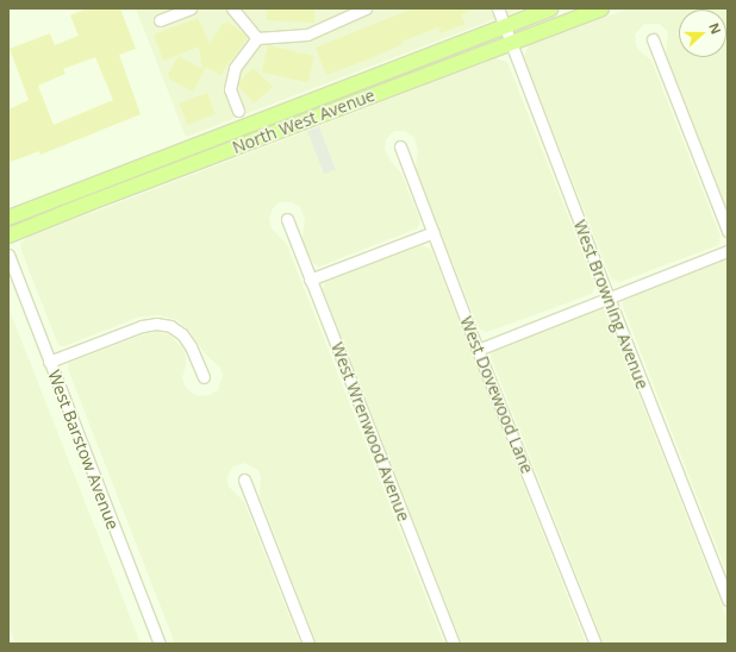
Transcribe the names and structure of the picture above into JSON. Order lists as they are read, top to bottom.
{
  "streets": {
    "main road": ["North West Avenue"],
    "street": [
      "West Browning Avenue",
      "West Dovewood Lane",
      "West Wrenwood Avenue",
      "West Barstow Avenue"
    ]
  },
  "crossings": [
    ["North West Avenue", "West Browning Avenue"]
  ],
  "north": "right"
}
